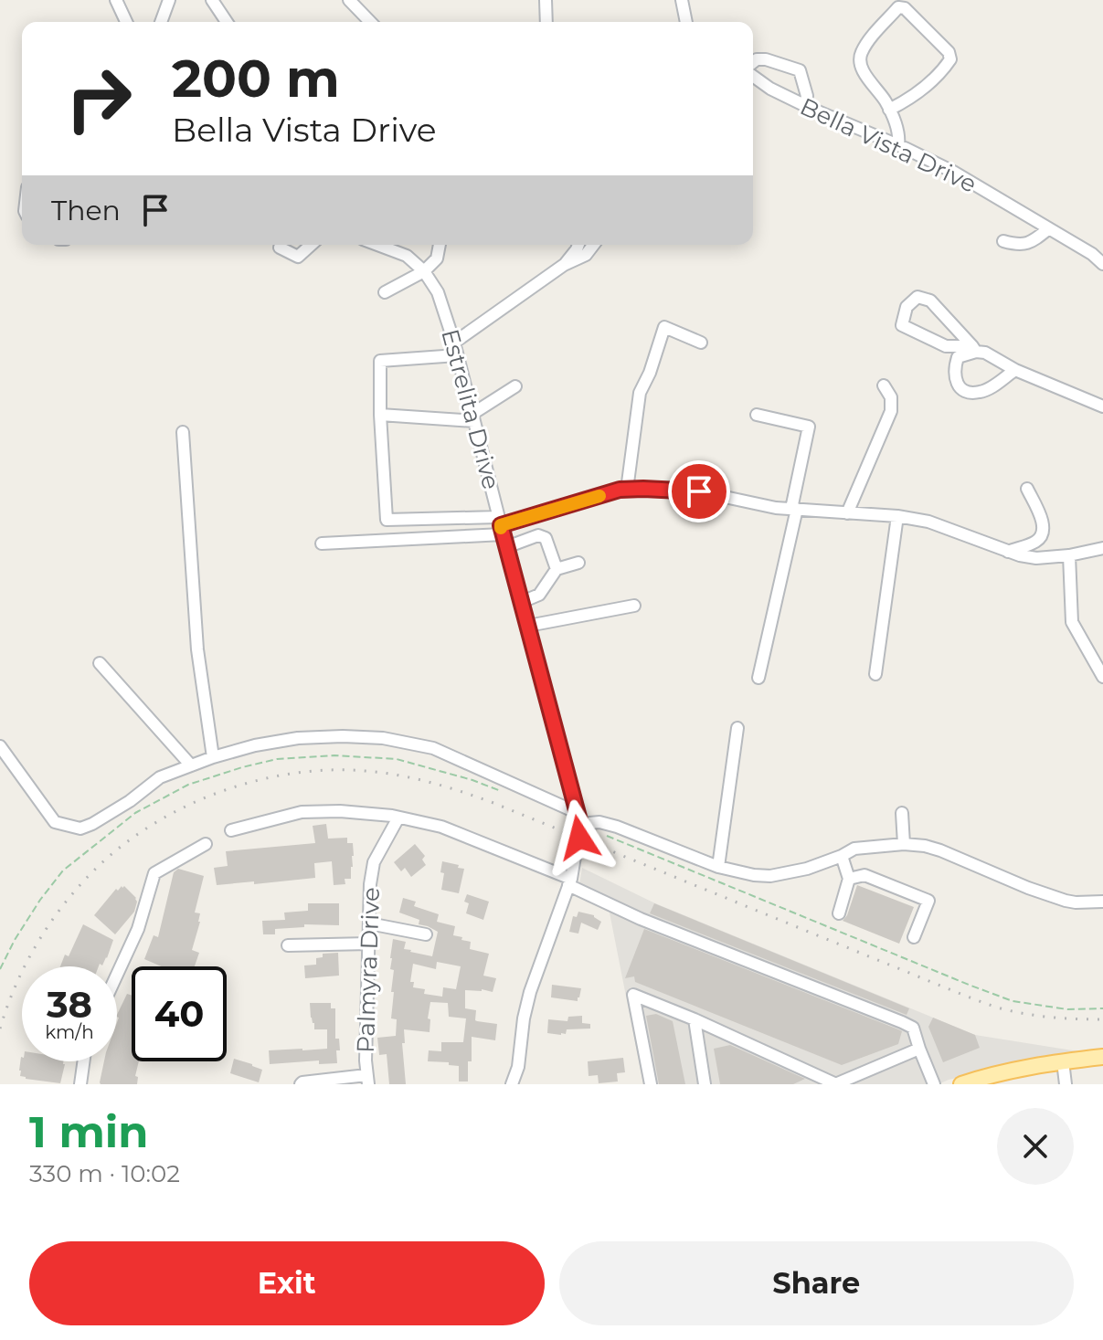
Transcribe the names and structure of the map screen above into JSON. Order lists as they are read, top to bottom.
{
  "streets": {
    "street": ["Bella Vista Drive", "Estrelita Drive", "Palmyra Drive"]
  },
  "page": {
    "turn": ["200 m", "Bella Vista Drive"],
    "then": "Then",
    "speed": "38 km/h",
    "limit": "40",
    "heading": ["1 min", "330 m · 10:02"],
    "buttons": ["Exit", "Share"]
  }
}
